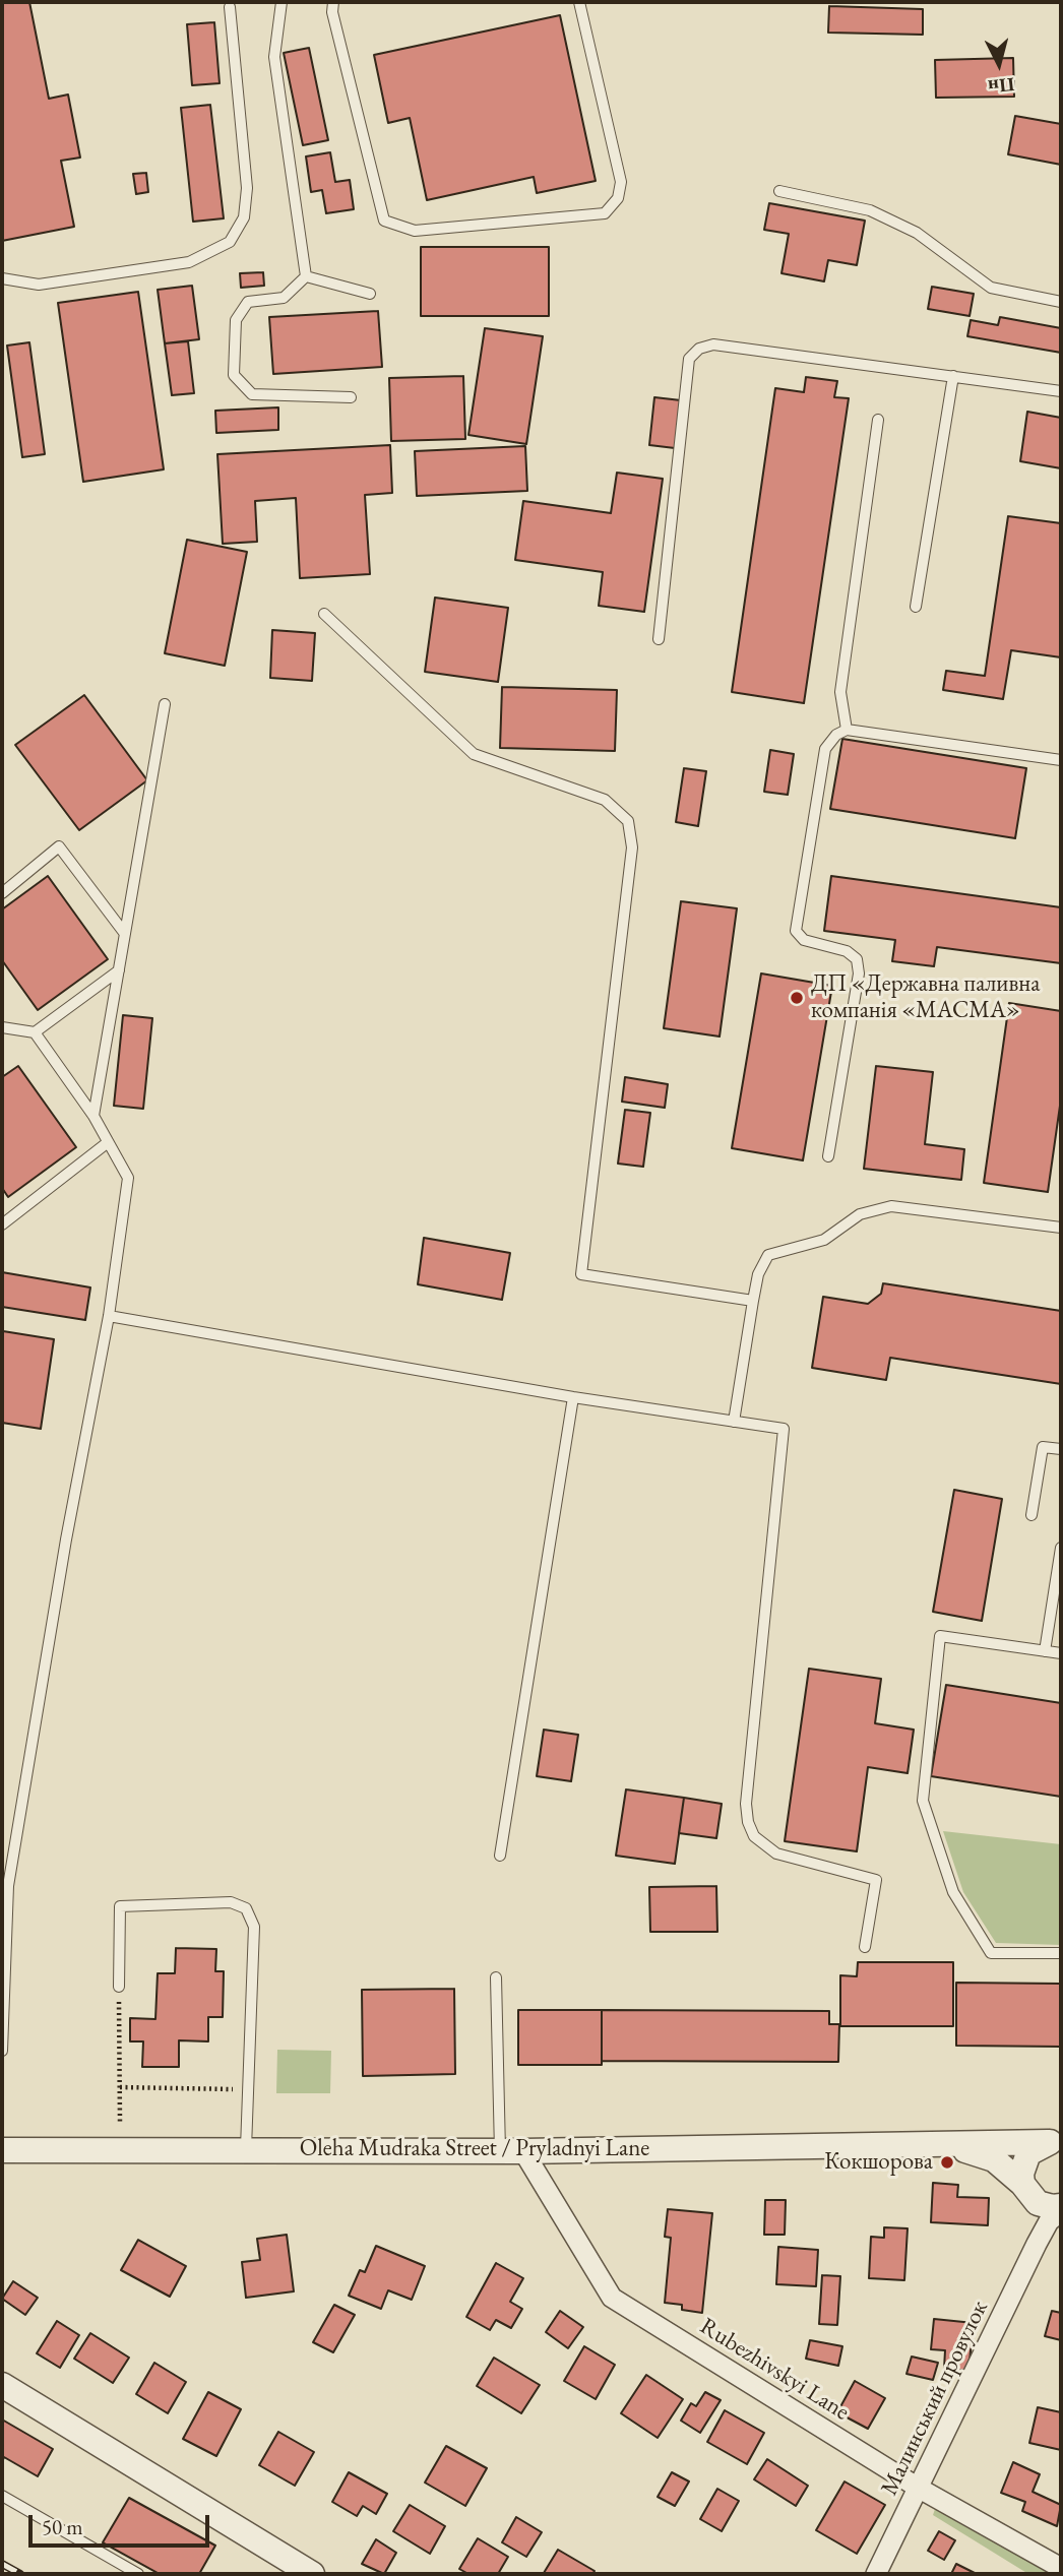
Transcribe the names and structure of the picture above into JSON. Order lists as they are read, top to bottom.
{
  "streets": {
    "street": ["Oleha Mudraka Street / Pryladnyi Lane", "Rubezhivskyi Lane", "Малинський провулок"]
  },
  "crossings": [
    ["Oleha Mudraka Street / Pryladnyi Lane", "Rubezhivskyi Lane"],
    ["Rubezhivskyi Lane", "Малинський провулок"]
  ],
  "places": ["ДП «Державна паливна компанія «МАСМА»", "Кокшорова"],
  "scale_bar": "50 m",
  "north": "bottom"
}
